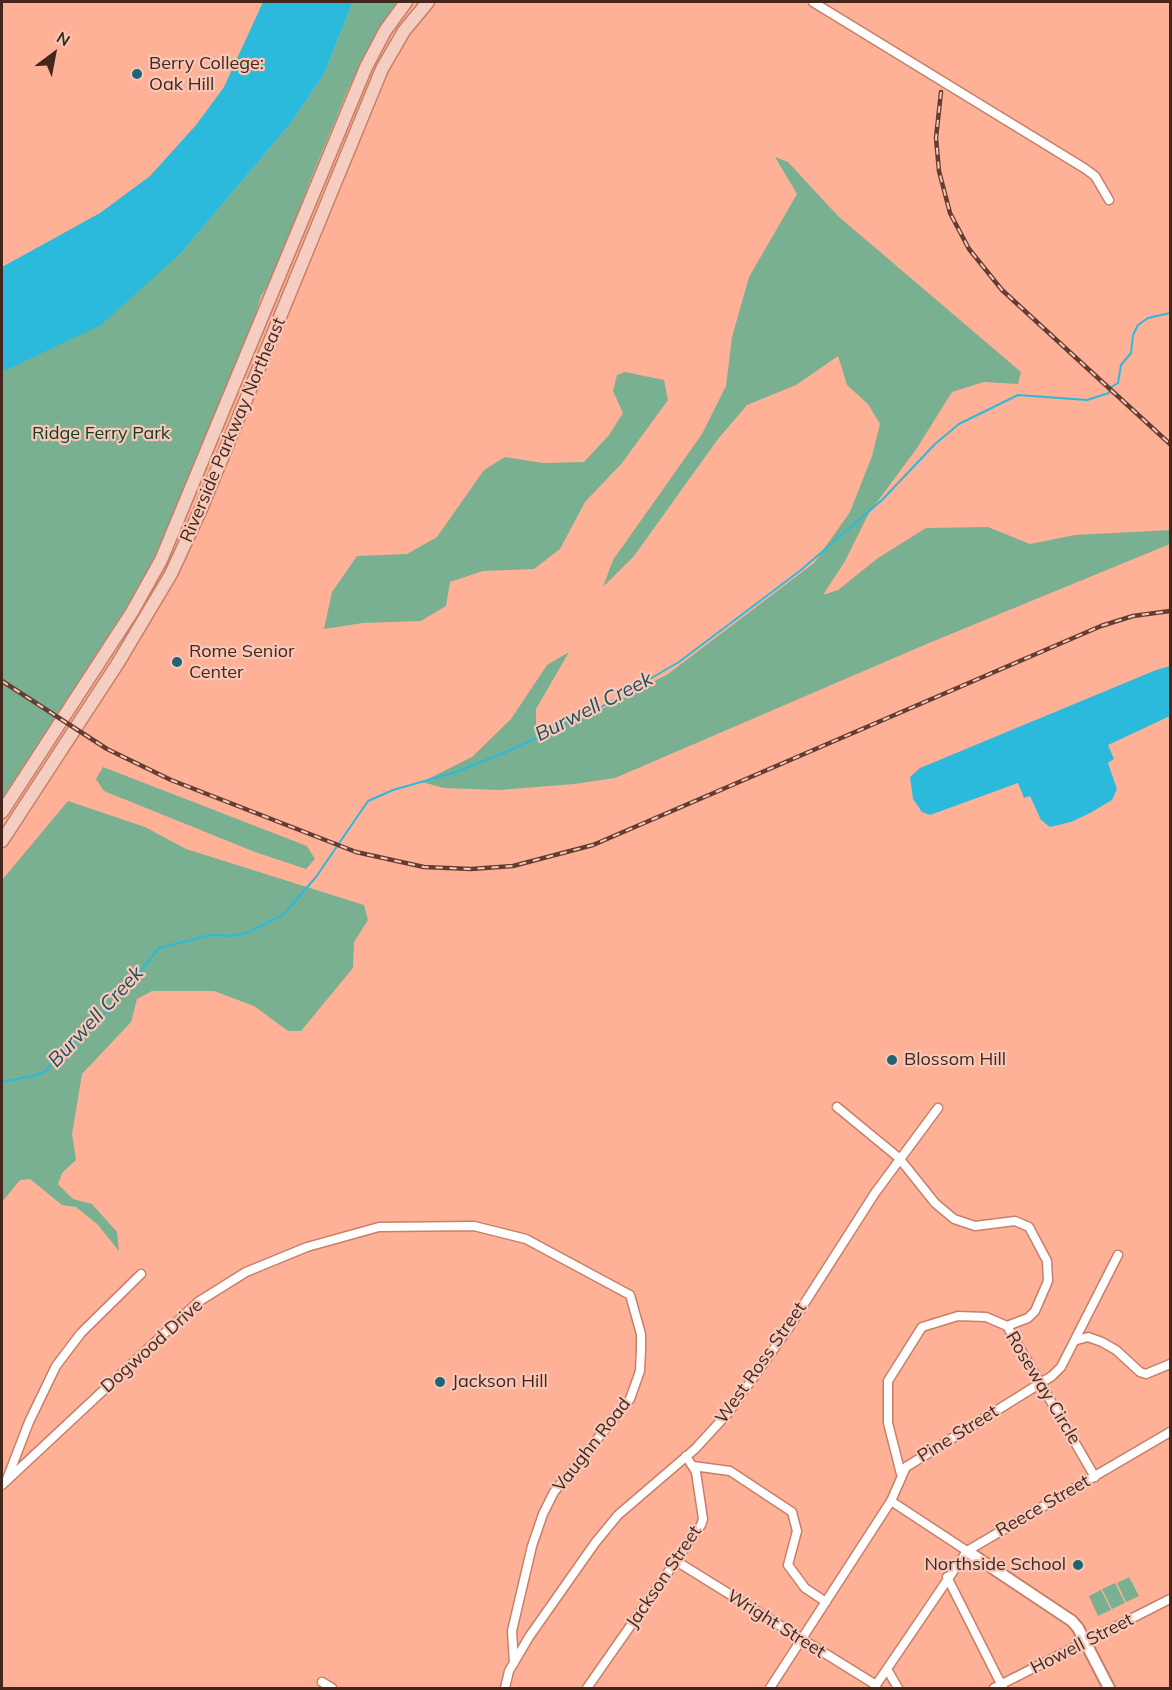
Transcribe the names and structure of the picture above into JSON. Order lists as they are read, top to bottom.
{
  "streets": {
    "main road": ["Riverside Parkway Northeast"],
    "street": [
      "Dogwood Drive",
      "West Ross Street",
      "Roseway Circle",
      "Pine Street",
      "Vaughn Road",
      "Reece Street",
      "Jackson Street",
      "Wright Street",
      "Howell Street"
    ]
  },
  "crossings": [
    ["Dogwood Drive", "Vaughn Road"],
    ["West Ross Street", "Vaughn Road"],
    ["West Ross Street", "Jackson Street"],
    ["Roseway Circle", "Pine Street"],
    ["Roseway Circle", "Reece Street"],
    ["Pine Street", "Wright Street"],
    ["Reece Street", "Wright Street"],
    ["Jackson Street", "Wright Street"]
  ],
  "water": ["Burwell Creek"],
  "parks": ["Ridge Ferry Park"],
  "places": [
    "Berry College: Oak Hill",
    "Rome Senior Center",
    "Blossom Hill",
    "Jackson Hill",
    "Northside School"
  ],
  "north": "top right"
}
